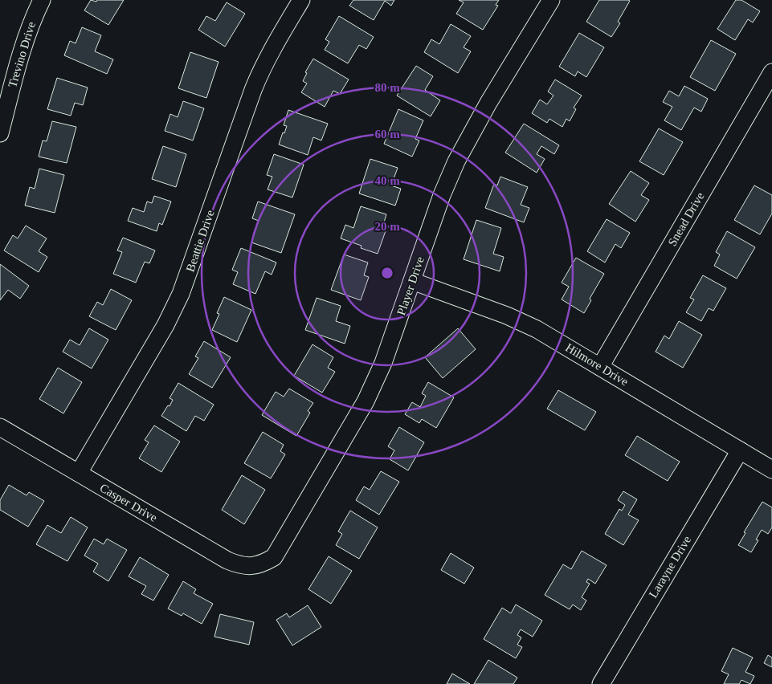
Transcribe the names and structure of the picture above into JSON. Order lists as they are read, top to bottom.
{
  "streets": {
    "street": [
      "Trevino Drive",
      "Snead Drive",
      "Beattie Drive",
      "Player Drive",
      "Hilmore Drive",
      "Casper Drive",
      "Larayne Drive"
    ]
  },
  "crossings": [
    ["Snead Drive", "Hilmore Drive"],
    ["Beattie Drive", "Casper Drive"],
    ["Player Drive", "Hilmore Drive"],
    ["Player Drive", "Casper Drive"],
    ["Hilmore Drive", "Larayne Drive"]
  ],
  "rings": [
    "80 m",
    "60 m",
    "40 m",
    "20 m"
  ]
}
